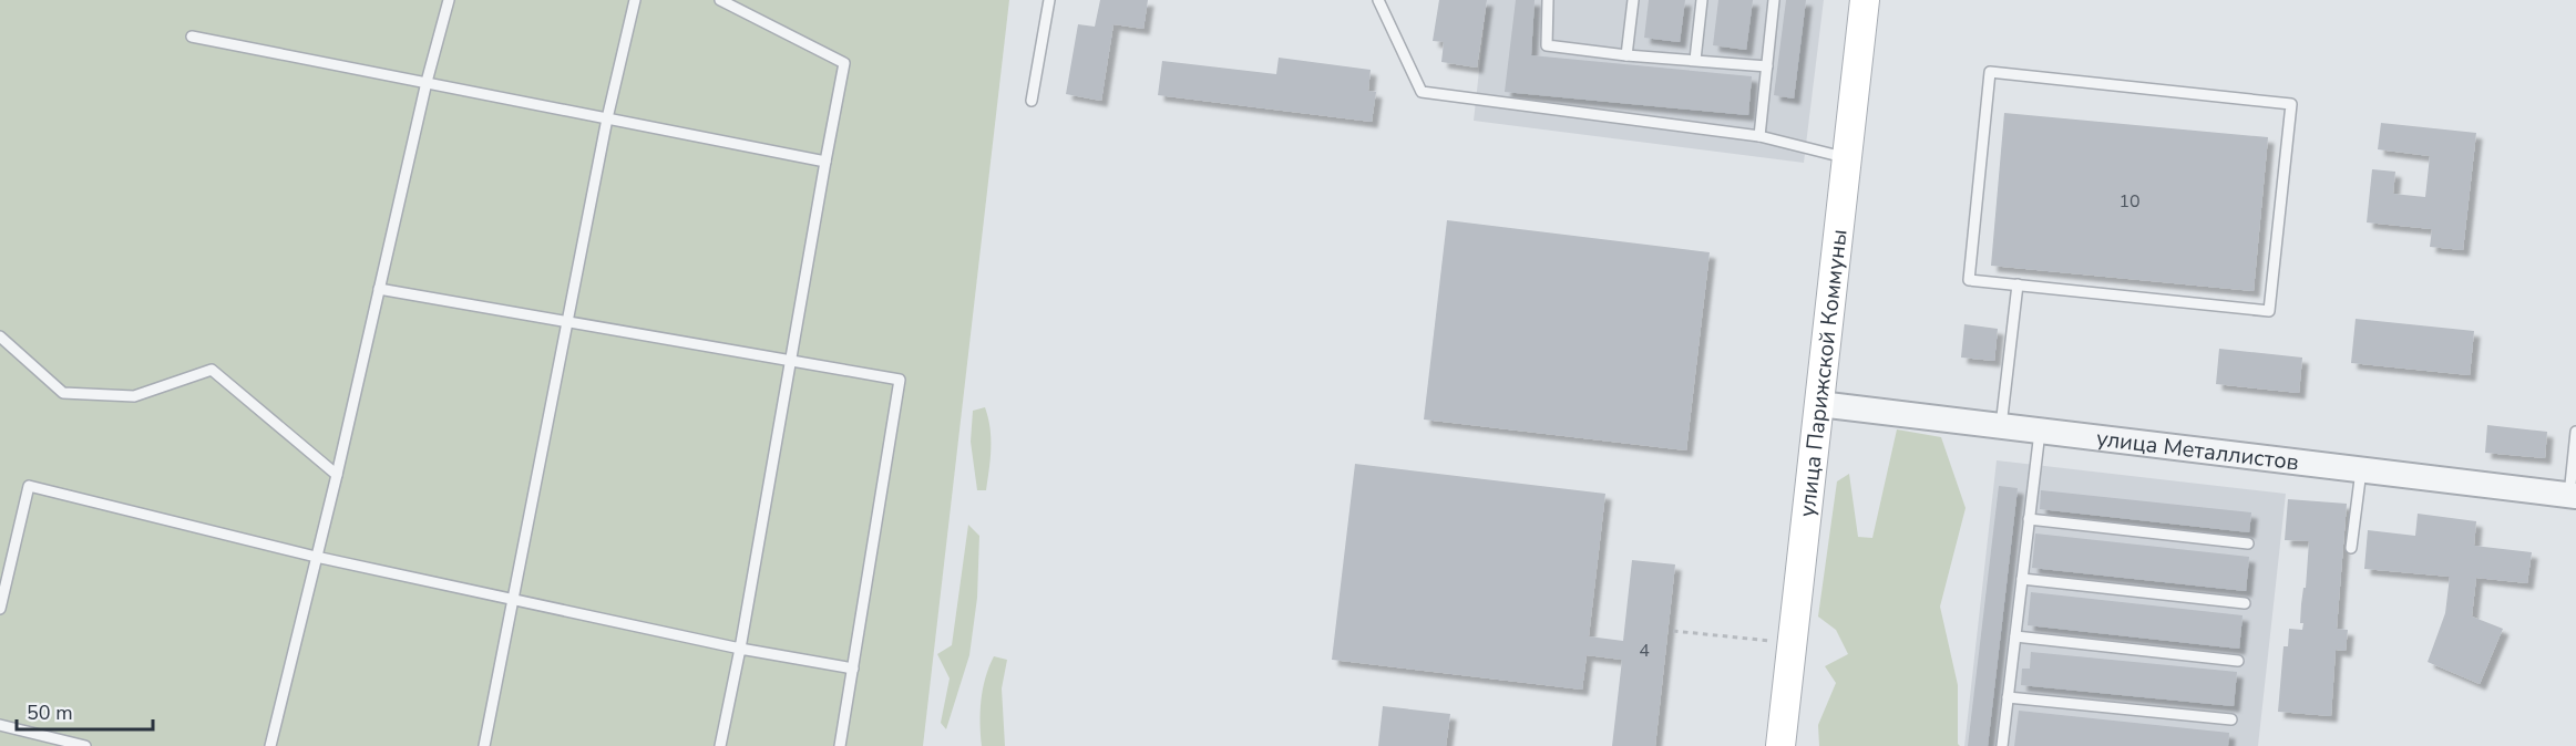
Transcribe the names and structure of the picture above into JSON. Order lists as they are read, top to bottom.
{
  "streets": {
    "main road": ["улица Парижской Коммуны"],
    "street": ["улица Металлистов"]
  },
  "crossings": [
    ["улица Парижской Коммуны", "улица Металлистов"]
  ],
  "house_numbers": ["10", "4"],
  "scale_bar": "50 m"
}
